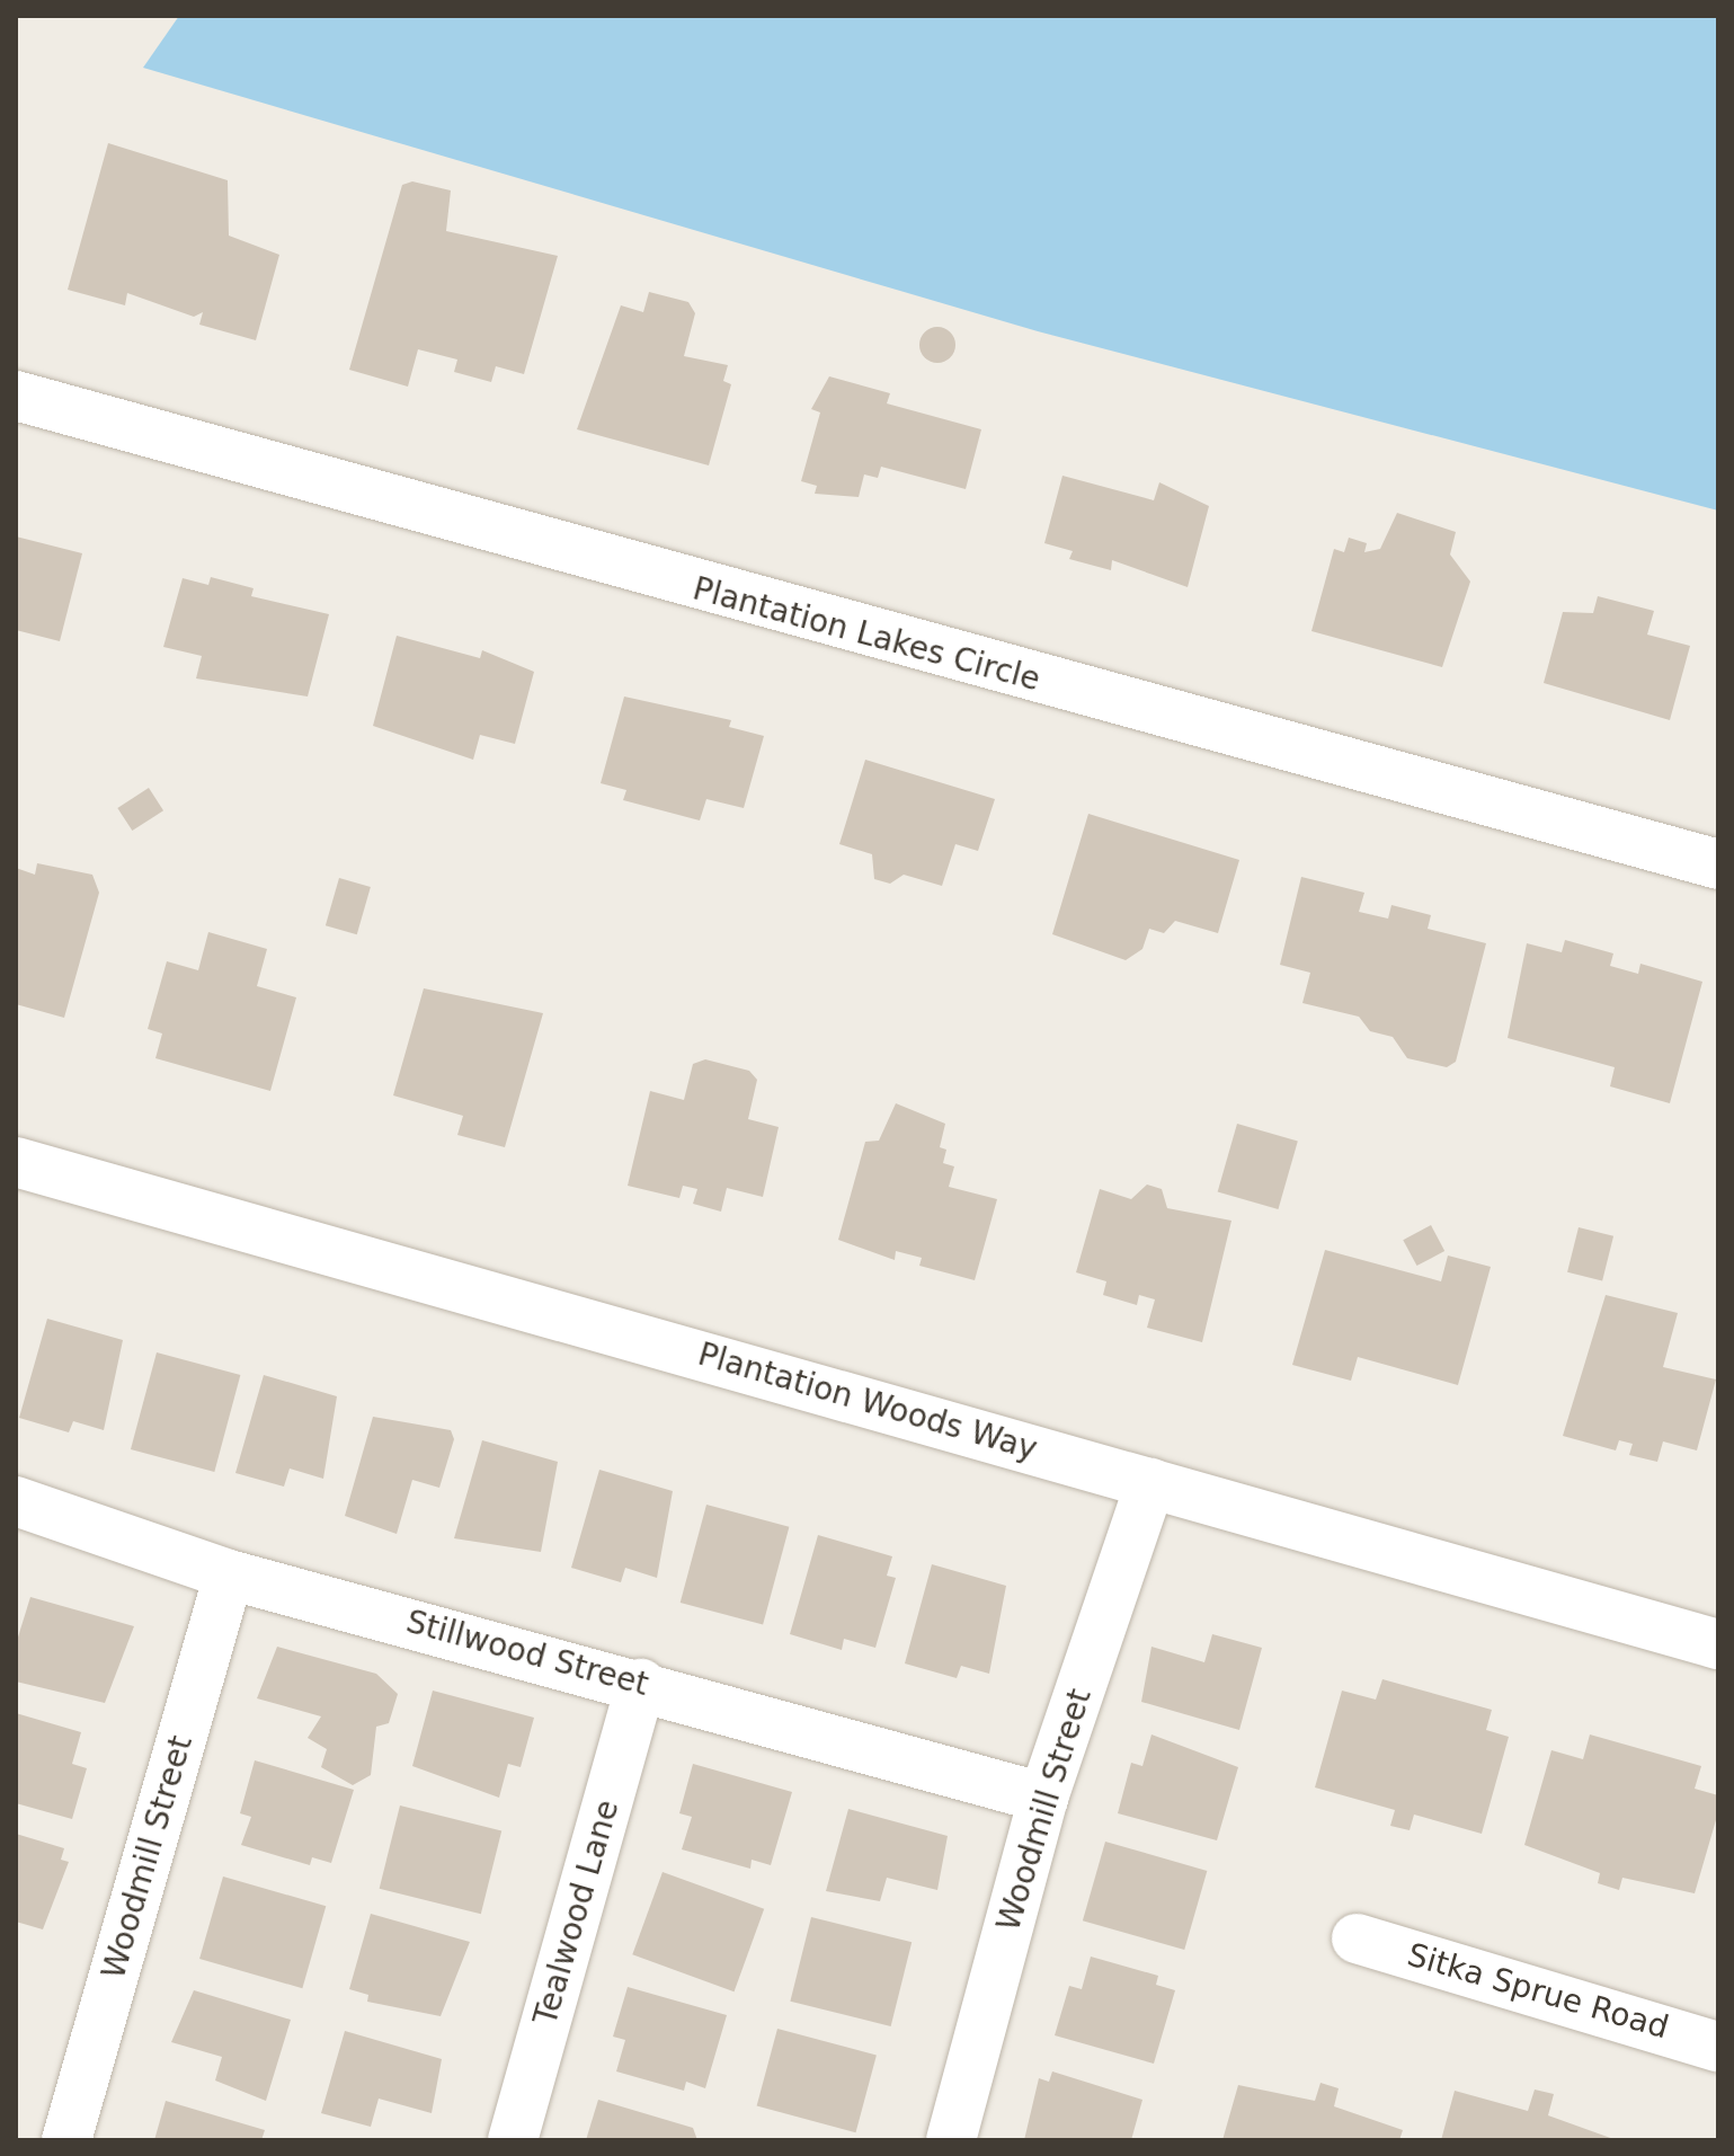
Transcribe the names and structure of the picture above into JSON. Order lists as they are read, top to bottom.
{
  "streets": {
    "street": [
      "Plantation Lakes Circle",
      "Plantation Woods Way",
      "Stillwood Street",
      "Woodmill Street",
      "Tealwood Lane",
      "Sitka Sprue Road"
    ]
  },
  "crossings": [
    ["Plantation Woods Way", "Woodmill Street"],
    ["Stillwood Street", "Woodmill Street"],
    ["Stillwood Street", "Tealwood Lane"]
  ]
}
